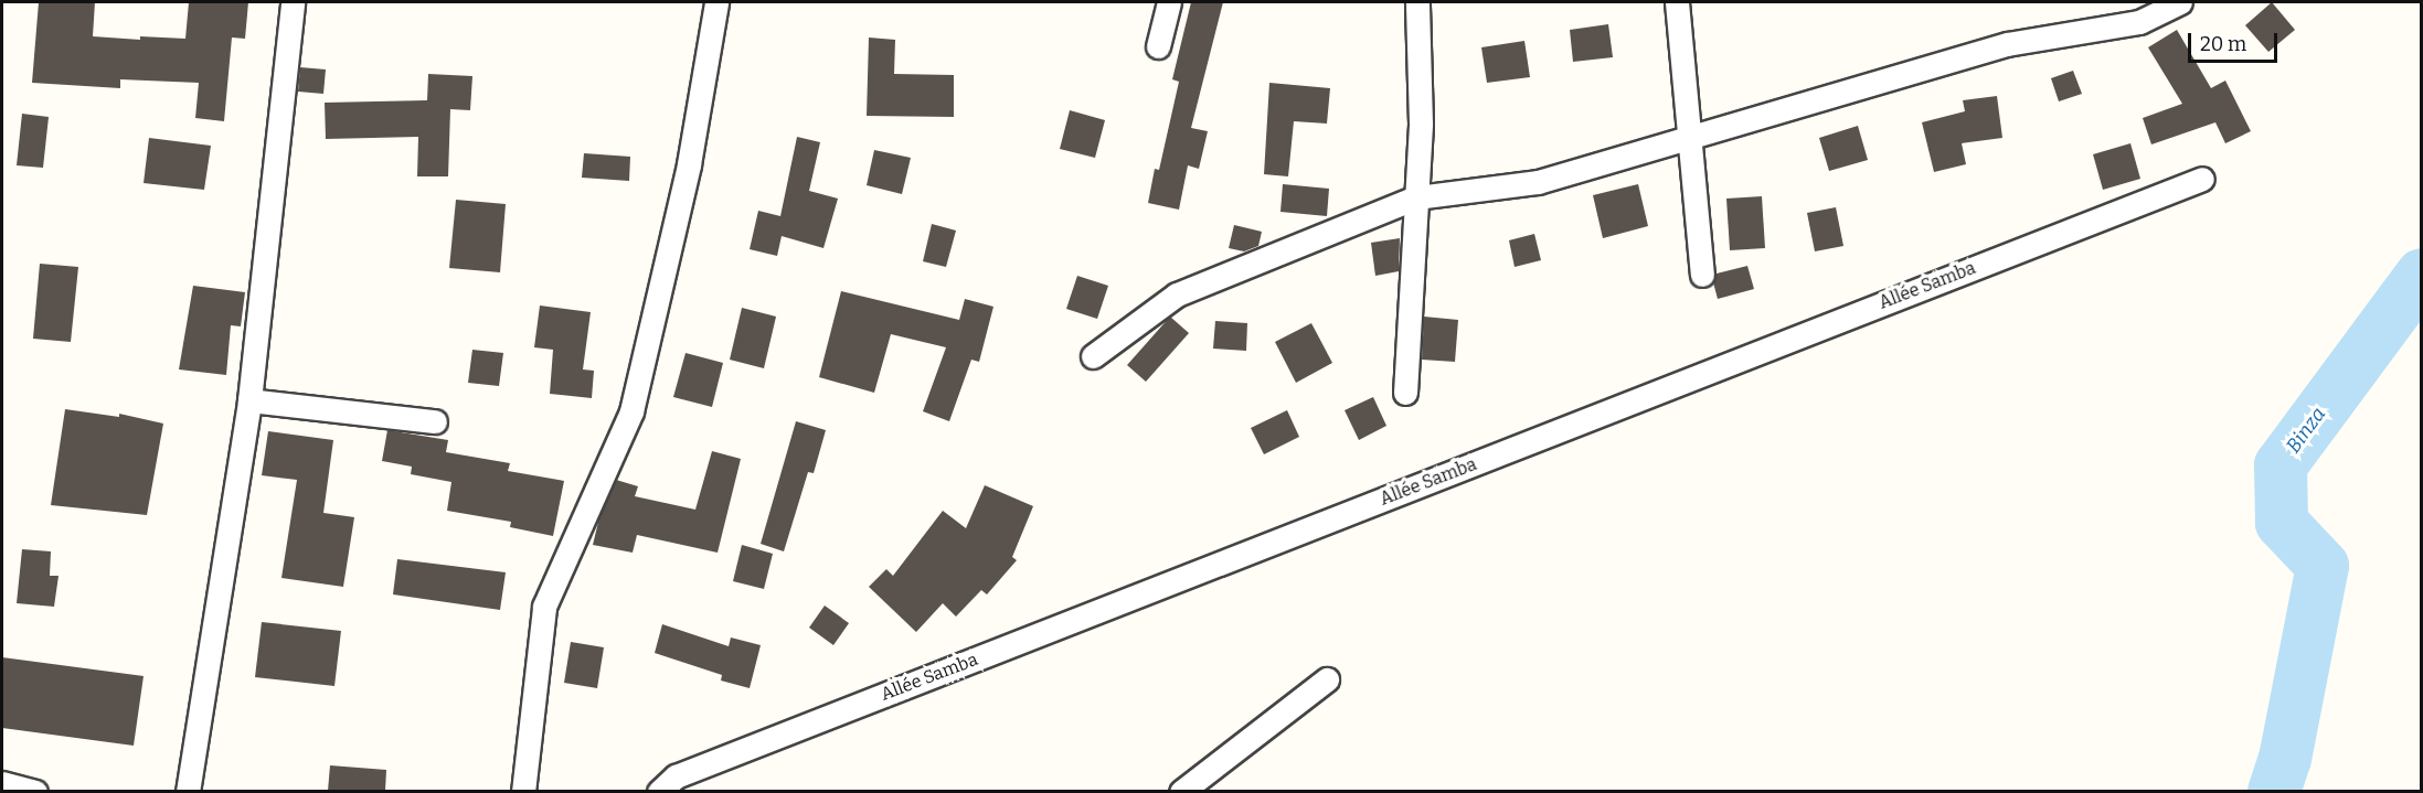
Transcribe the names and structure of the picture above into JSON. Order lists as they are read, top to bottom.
{
  "streets": {
    "street": ["Allée Samba"]
  },
  "water": ["Binza"],
  "scale_bar": "20 m"
}
